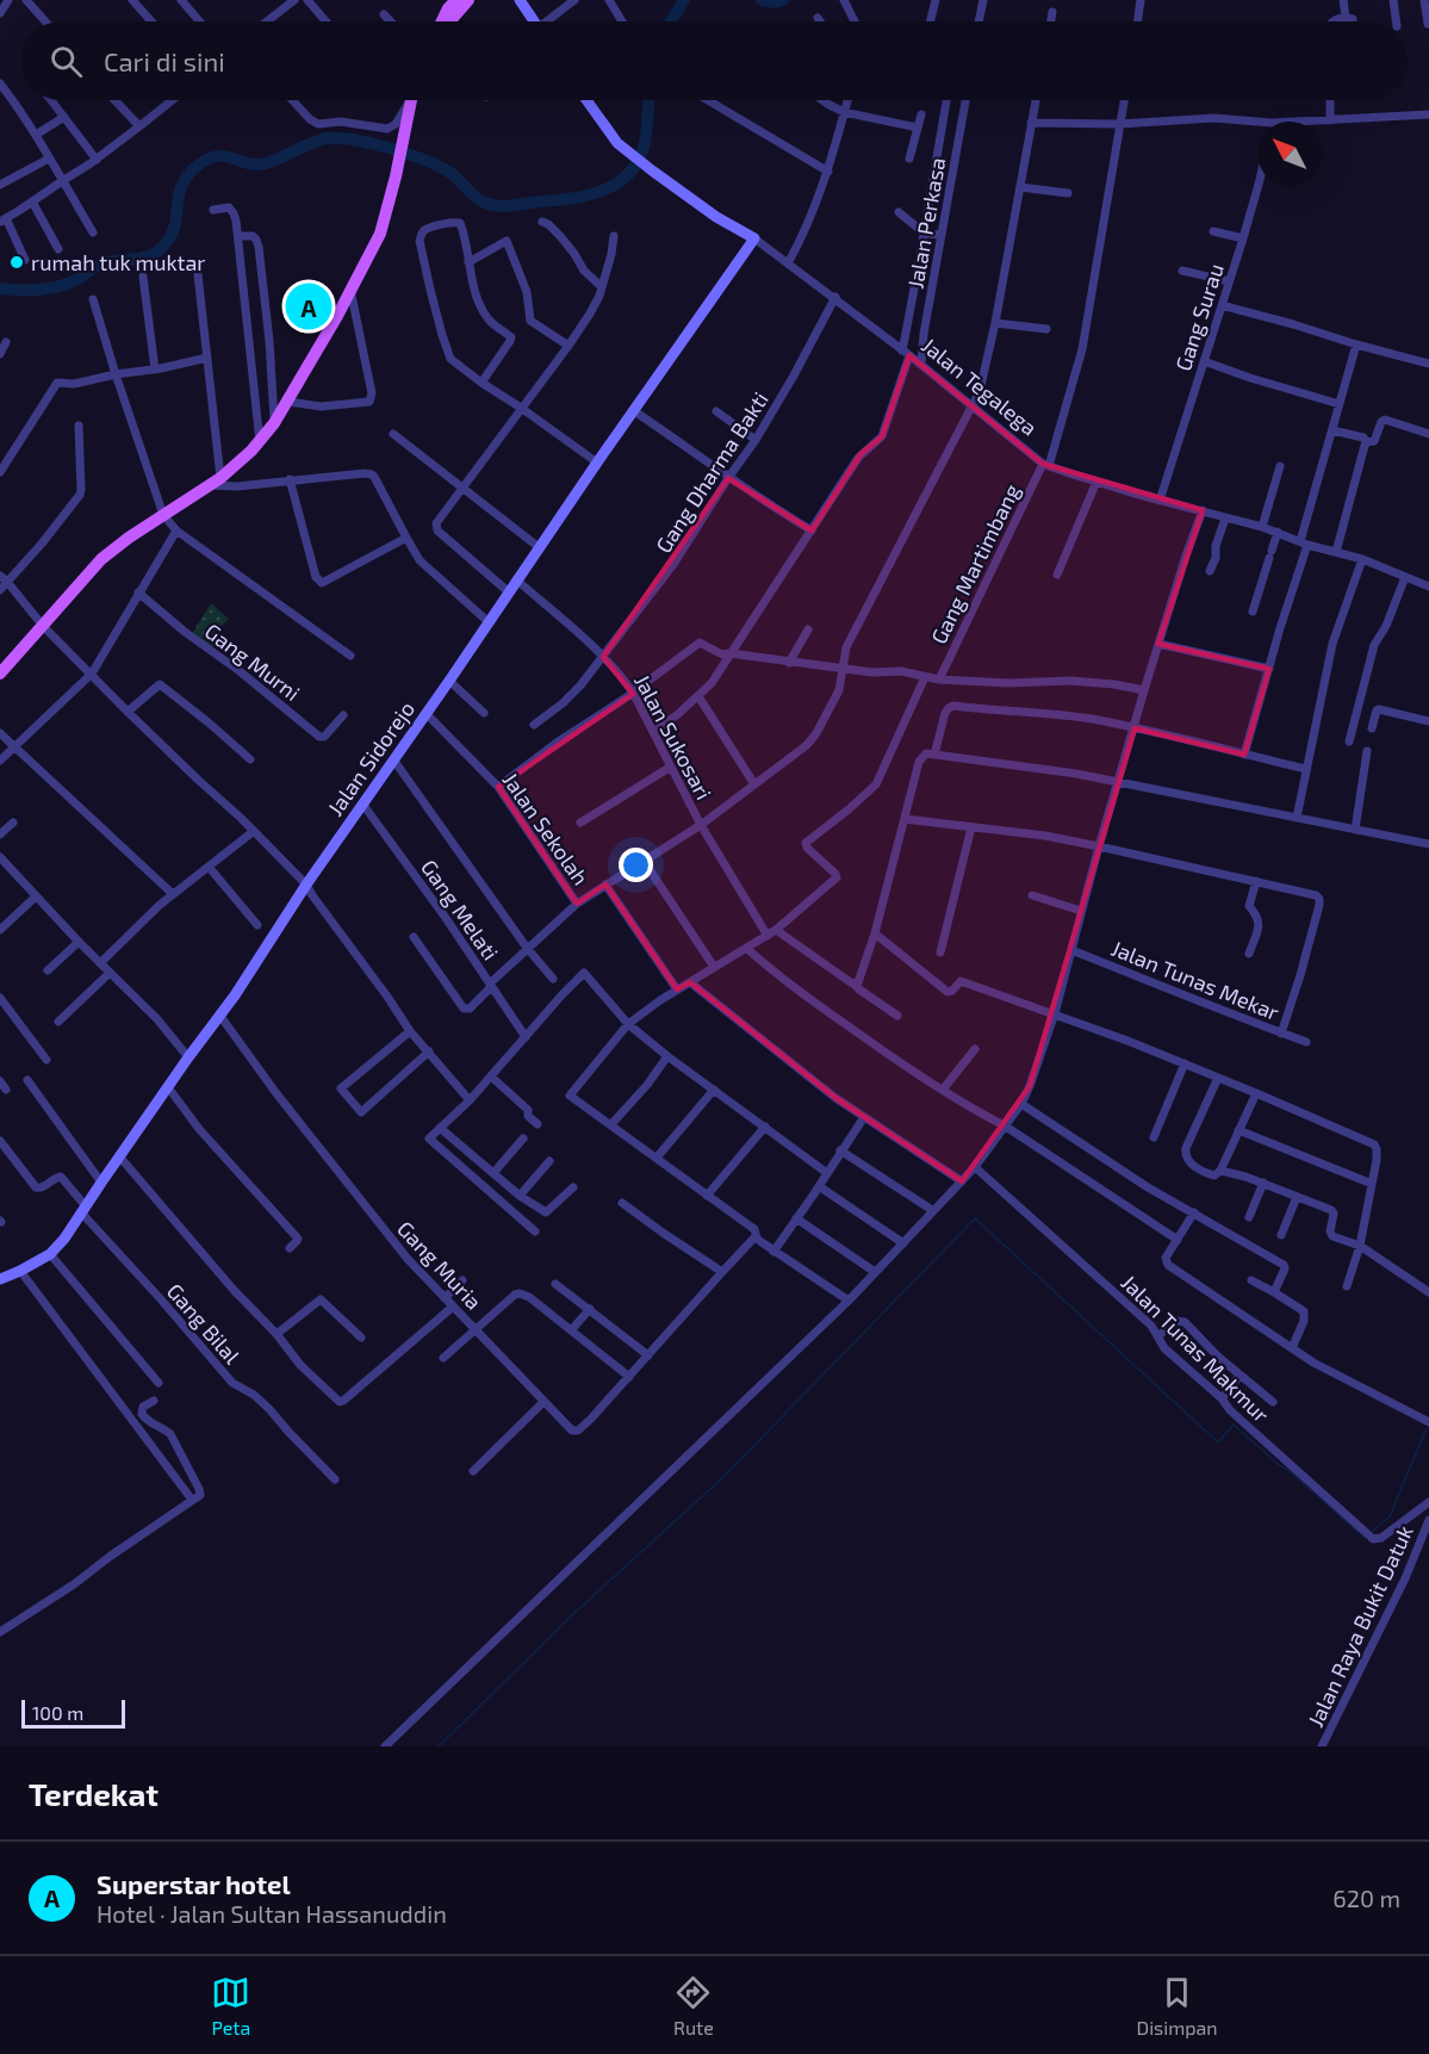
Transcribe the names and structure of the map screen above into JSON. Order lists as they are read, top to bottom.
{
  "streets": {
    "street": [
      "Jalan Perkasa",
      "Gang Surau",
      "Jalan Tegalega",
      "Gang Dharma Bakti",
      "Gang Martimbang",
      "Gang Murni",
      "Jalan Sukosari",
      "Jalan Sidorejo",
      "Jalan Sekolah",
      "Gang Melati",
      "Jalan Tunas Mekar",
      "Gang Muria",
      "Gang Bilal",
      "Jalan Tunas Makmur",
      "Jalan Raya Bukit Datuk"
    ]
  },
  "crossings": [
    ["Jalan Perkasa", "Jalan Tegalega"],
    ["Gang Surau", "Jalan Tegalega"],
    ["Jalan Tegalega", "Gang Dharma Bakti"],
    ["Jalan Tegalega", "Gang Martimbang"],
    ["Jalan Tegalega", "Jalan Sidorejo"],
    ["Gang Dharma Bakti", "Jalan Sukosari"],
    ["Jalan Sukosari", "Jalan Sidorejo"],
    ["Jalan Sidorejo", "Jalan Sekolah"],
    ["Jalan Sidorejo", "Gang Melati"],
    ["Jalan Sidorejo", "Gang Muria"],
    ["Jalan Sidorejo", "Gang Bilal"]
  ],
  "places": ["rumah tuk muktar"],
  "scale_bar": "100 m",
  "north": "top left",
  "page": {
    "search": "Cari di sini",
    "pins": "A",
    "scale": "100 m",
    "heading": "Terdekat",
    "list": [
      {
        "mark": "A",
        "name": "Superstar hotel",
        "note": "Hotel · Jalan Sultan Hassanuddin",
        "value": "620 m"
      }
    ],
    "nav": ["Peta", "Rute", "Disimpan"]
  }
}
